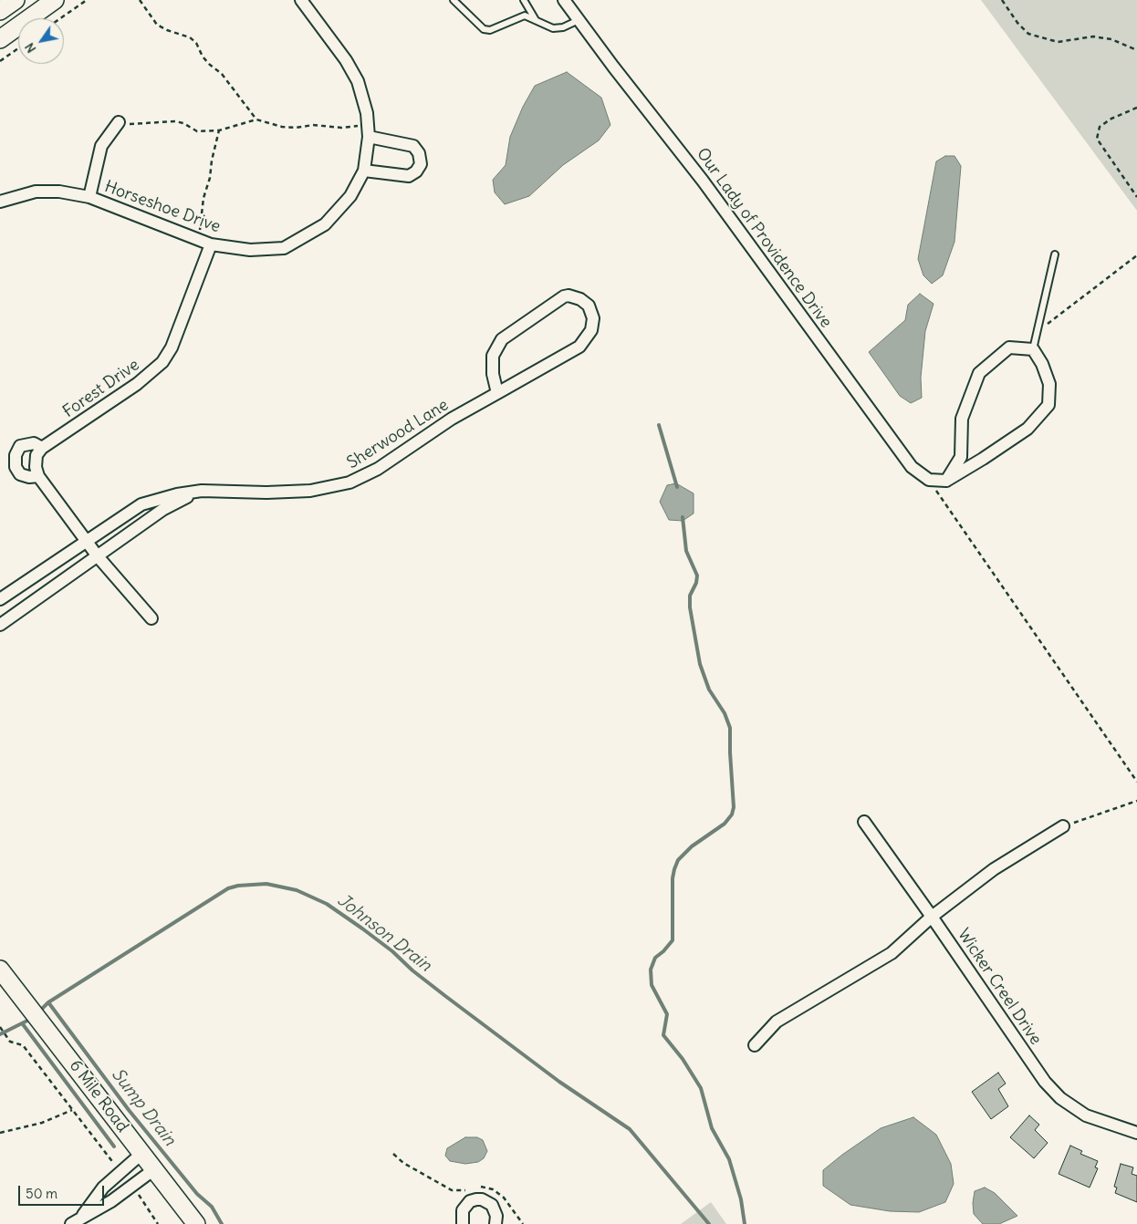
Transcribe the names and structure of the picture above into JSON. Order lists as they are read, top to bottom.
{
  "streets": {
    "street": [
      "Horseshoe Drive",
      "Our Lady of Providence Drive",
      "Forest Drive",
      "Sherwood Lane",
      "Wicker Creel Drive",
      "6 Mile Road"
    ]
  },
  "crossings": [
    ["Horseshoe Drive", "Forest Drive"]
  ],
  "water": ["Johnson Drain", "Sump Drain"],
  "scale_bar": "50 m",
  "north": "bottom left"
}
